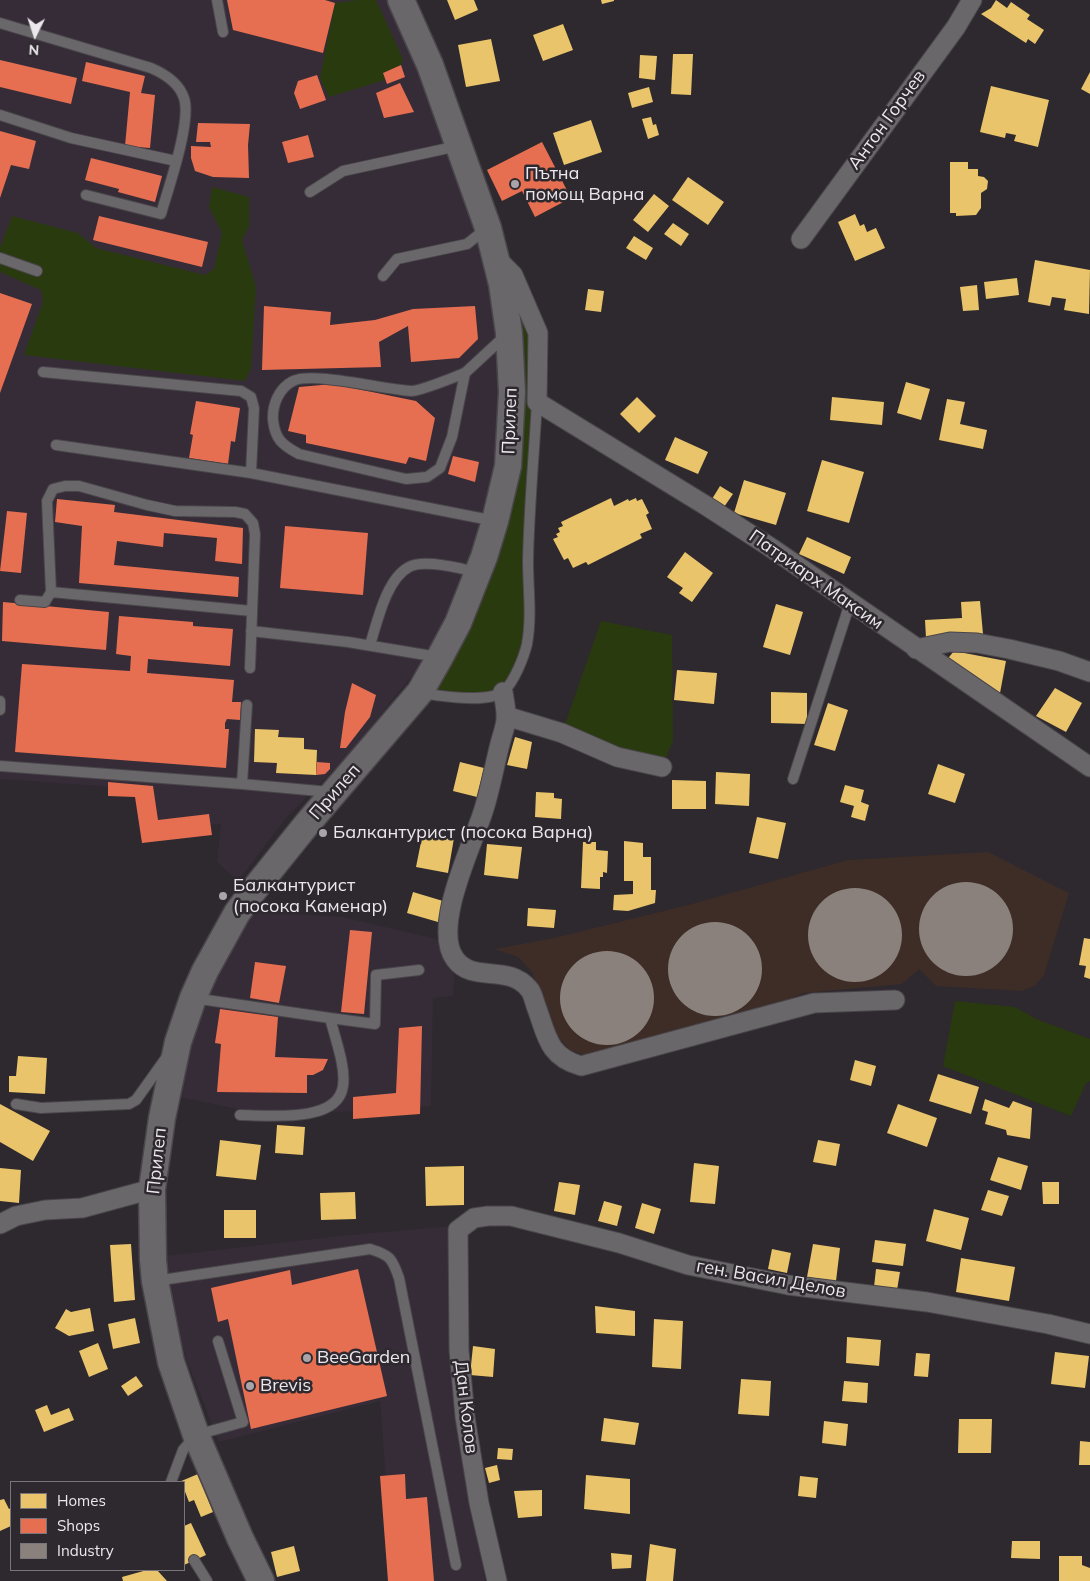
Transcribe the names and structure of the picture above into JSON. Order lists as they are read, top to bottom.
{
  "streets": {
    "street": [
      "Антон Горчев",
      "Прилеп",
      "Патриарх Максим",
      "ген. Васил Делов",
      "Дан Колов"
    ]
  },
  "crossings": [
    ["ген. Васил Делов", "Дан Колов"]
  ],
  "places": [
    "Пътна помощ Варна",
    "Балкантурист (посока Варна)",
    "Балкантурист (посока Каменар)",
    "BeeGarden",
    "Brevis"
  ],
  "legend": ["Homes", "Shops", "Industry"],
  "north": "bottom"
}
